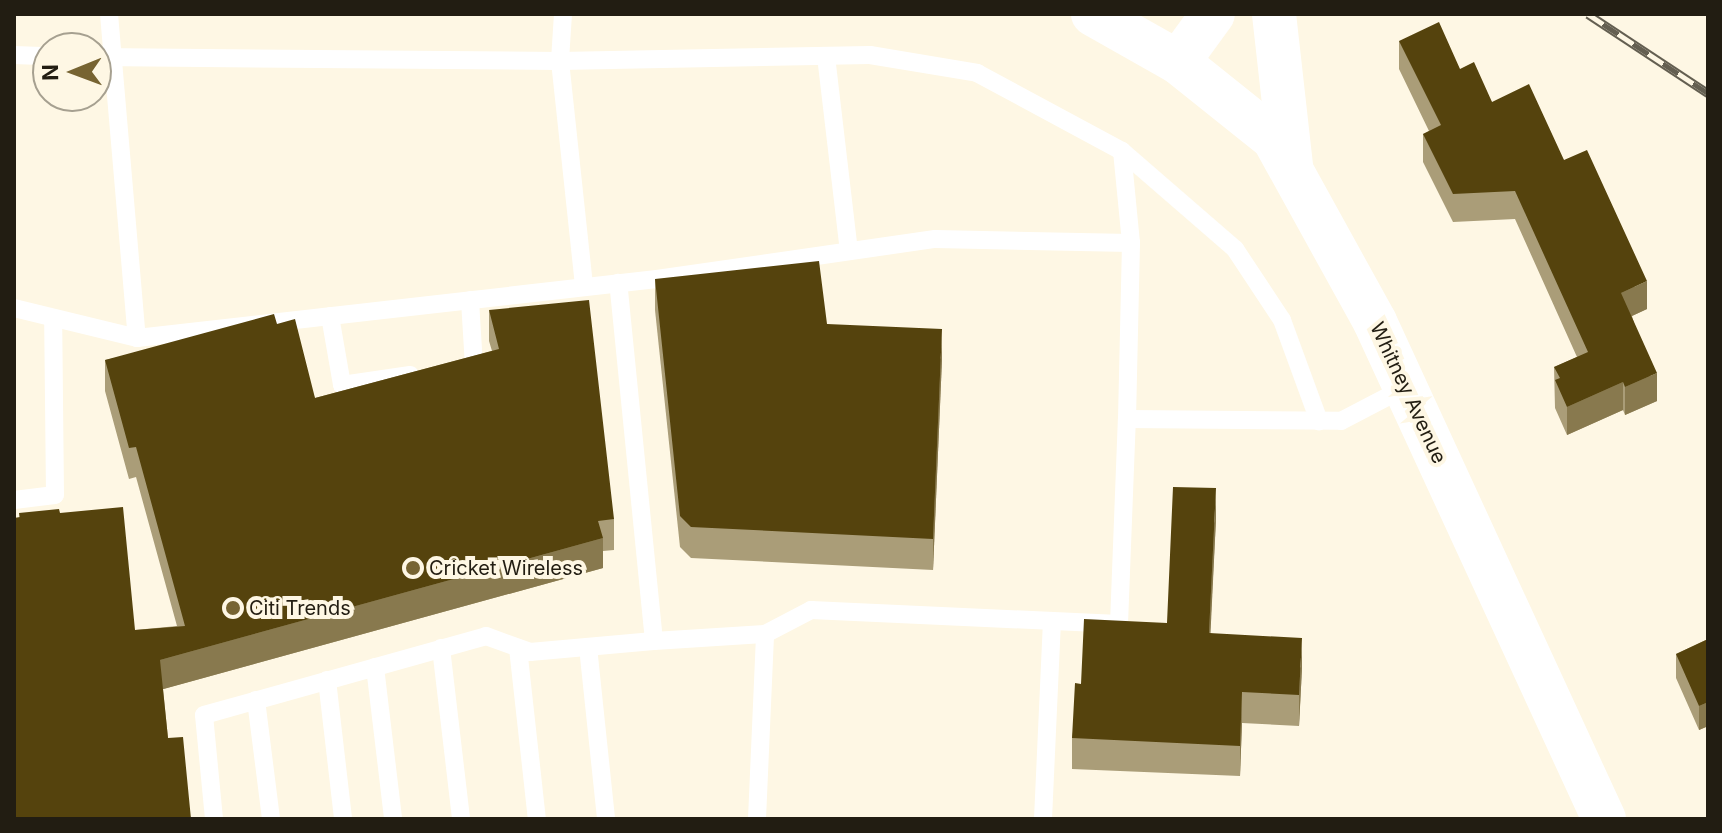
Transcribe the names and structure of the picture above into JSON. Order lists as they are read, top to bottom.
{
  "streets": {
    "main road": ["Whitney Avenue"]
  },
  "places": ["Cricket Wireless", "Citi Trends"],
  "north": "left"
}
